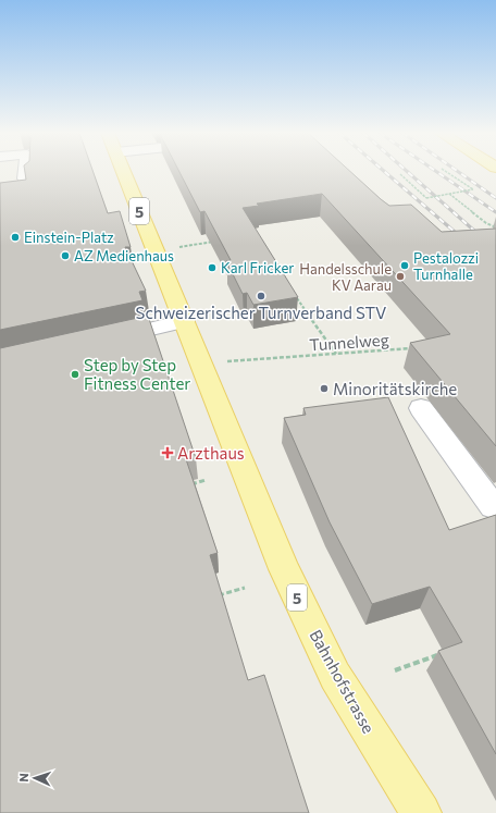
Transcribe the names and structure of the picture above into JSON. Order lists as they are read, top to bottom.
{
  "streets": {
    "main road": ["5", "Bahnhofstrasse"],
    "path": ["Tunnelweg"]
  },
  "crossings": [
    ["Tunnelweg", "Bahnhofstrasse"]
  ],
  "places": {
    "other": [
      "Einstein-Platz",
      "AZ Medienhaus",
      "Pestalozzi Turnhalle",
      "Karl Fricker",
      "Handelsschule KV Aarau",
      "Schweizerischer Turnverband STV",
      "Step by Step Fitness Center",
      "Minoritätskirche"
    ],
    "health": ["Arzthaus"]
  },
  "north": "left"
}
